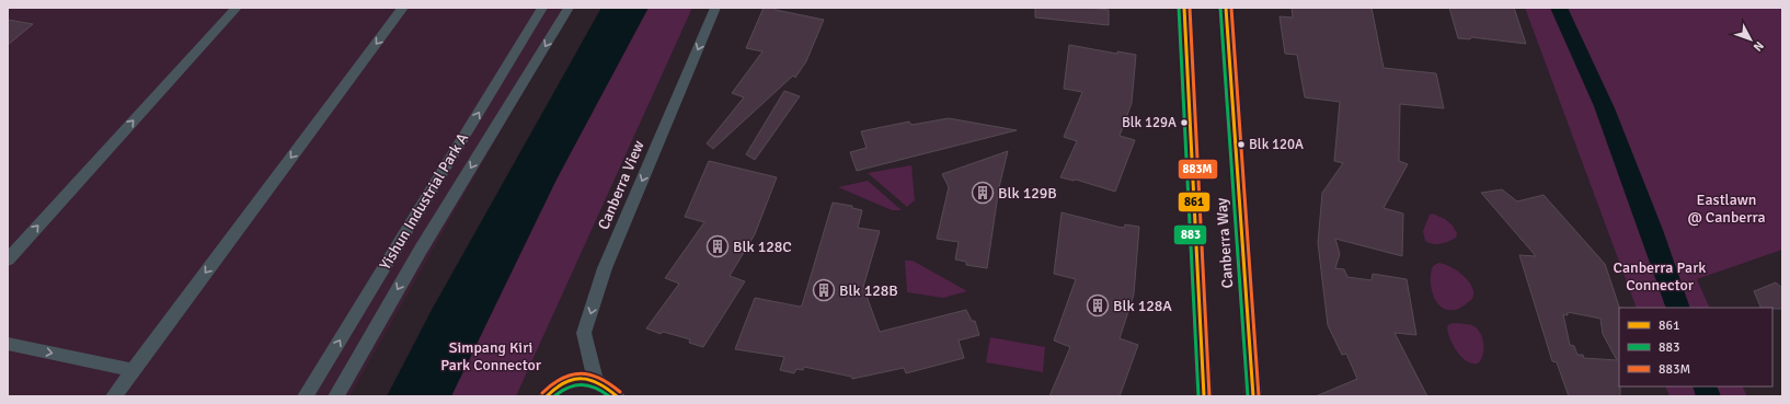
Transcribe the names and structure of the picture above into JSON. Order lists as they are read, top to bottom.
{
  "streets": {
    "street": ["Canberra View", "Yishun Industrial Park A", "Canberra Way"]
  },
  "one_way": ["Canberra View"],
  "parks": ["Eastlawn @ Canberra", "Canberra Park Connector", "Simpang Kiri Park Connector"],
  "places": {
    "other": ["Blk 129A", "Blk 120A"],
    "building": [
      "Blk 129B",
      "Blk 128C",
      "Blk 128B",
      "Blk 128A"
    ]
  },
  "lines": ["transit line 861", "transit line 883", "transit line 883M"],
  "legend": ["861", "883", "883M"],
  "north": "bottom right"
}
